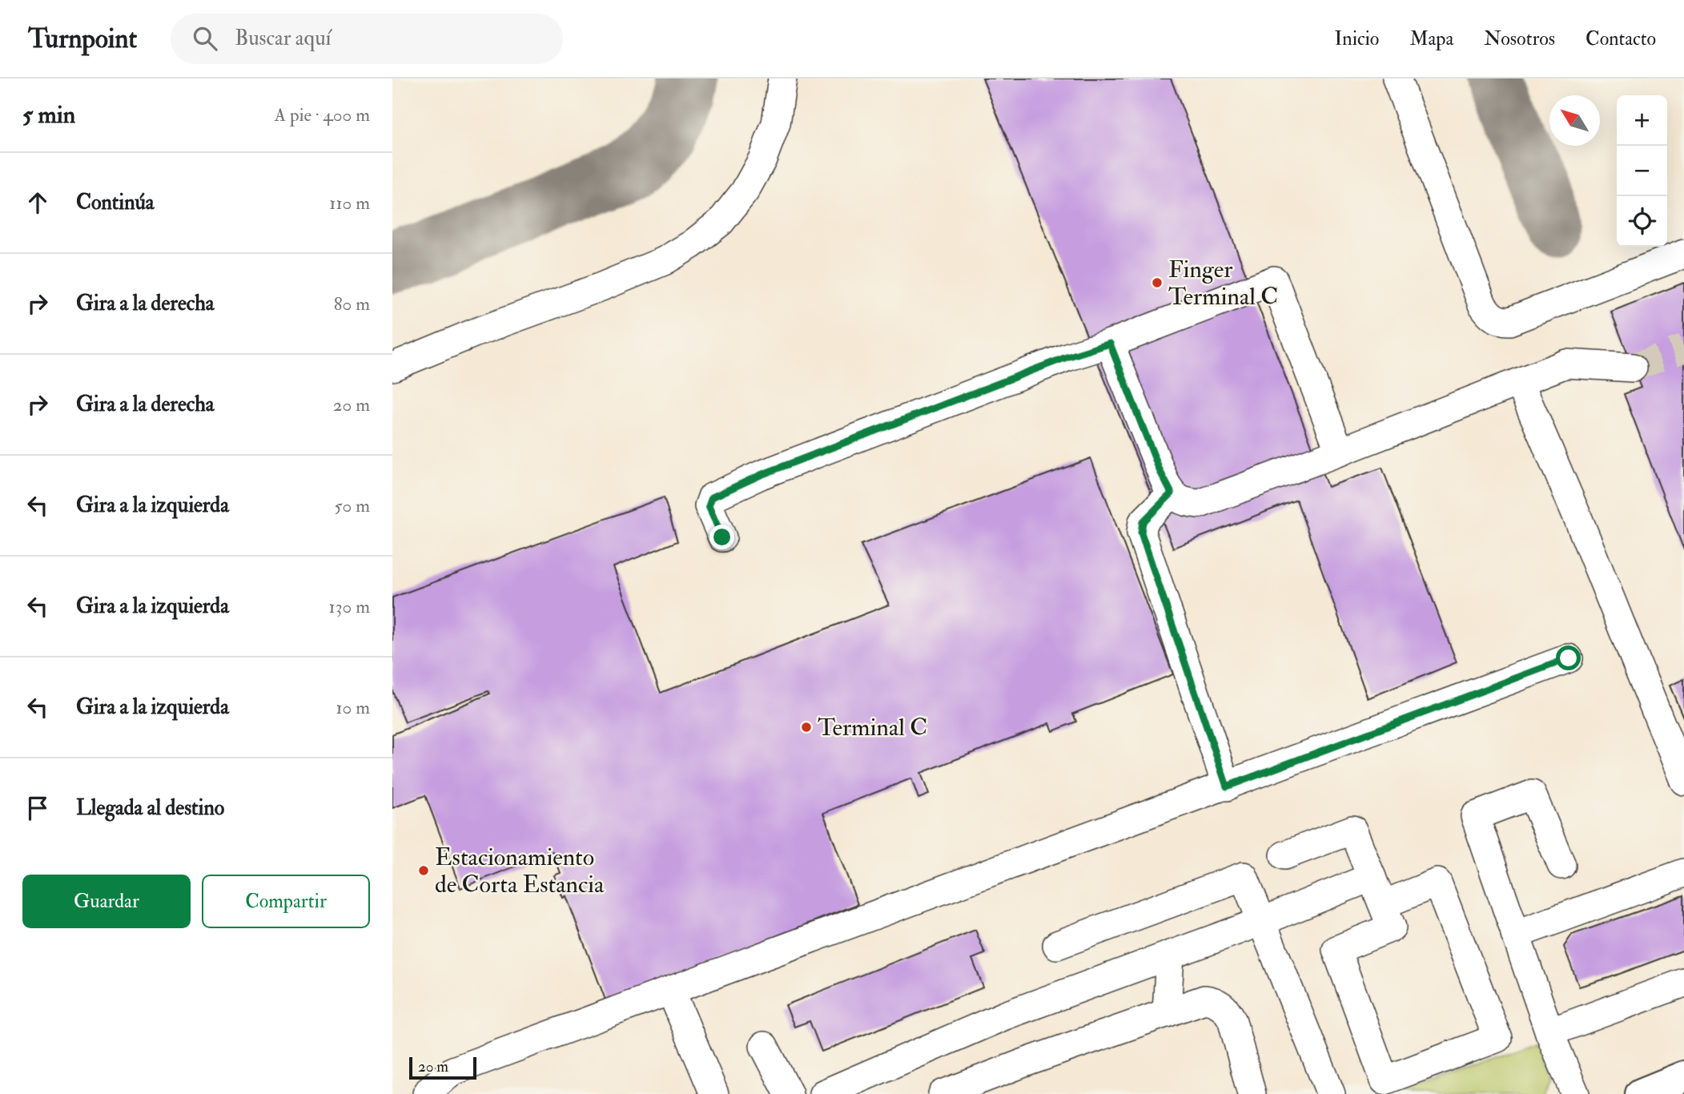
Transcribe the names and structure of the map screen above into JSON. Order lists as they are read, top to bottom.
{
  "places": ["Finger Terminal C", "Terminal C", "Estacionamiento de Corta Estancia"],
  "scale_bar": "20 m",
  "north": "top left",
  "page": {
    "header": "Turnpoint",
    "search": "Buscar aquí",
    "nav": [
      "Inicio",
      "Mapa",
      "Nosotros",
      "Contacto"
    ],
    "heading": ["5 min", "A pie · 400 m"],
    "map_buttons": ["+", "−"],
    "list": [
      ["Continúa", "110 m"],
      ["Gira a la derecha", "80 m"],
      ["Gira a la derecha", "20 m"],
      ["Gira a la izquierda", "50 m"],
      ["Gira a la izquierda", "130 m"],
      ["Gira a la izquierda", "10 m"],
      "Llegada al destino"
    ],
    "buttons": ["Guardar", "Compartir"],
    "scale": "20 m"
  }
}
